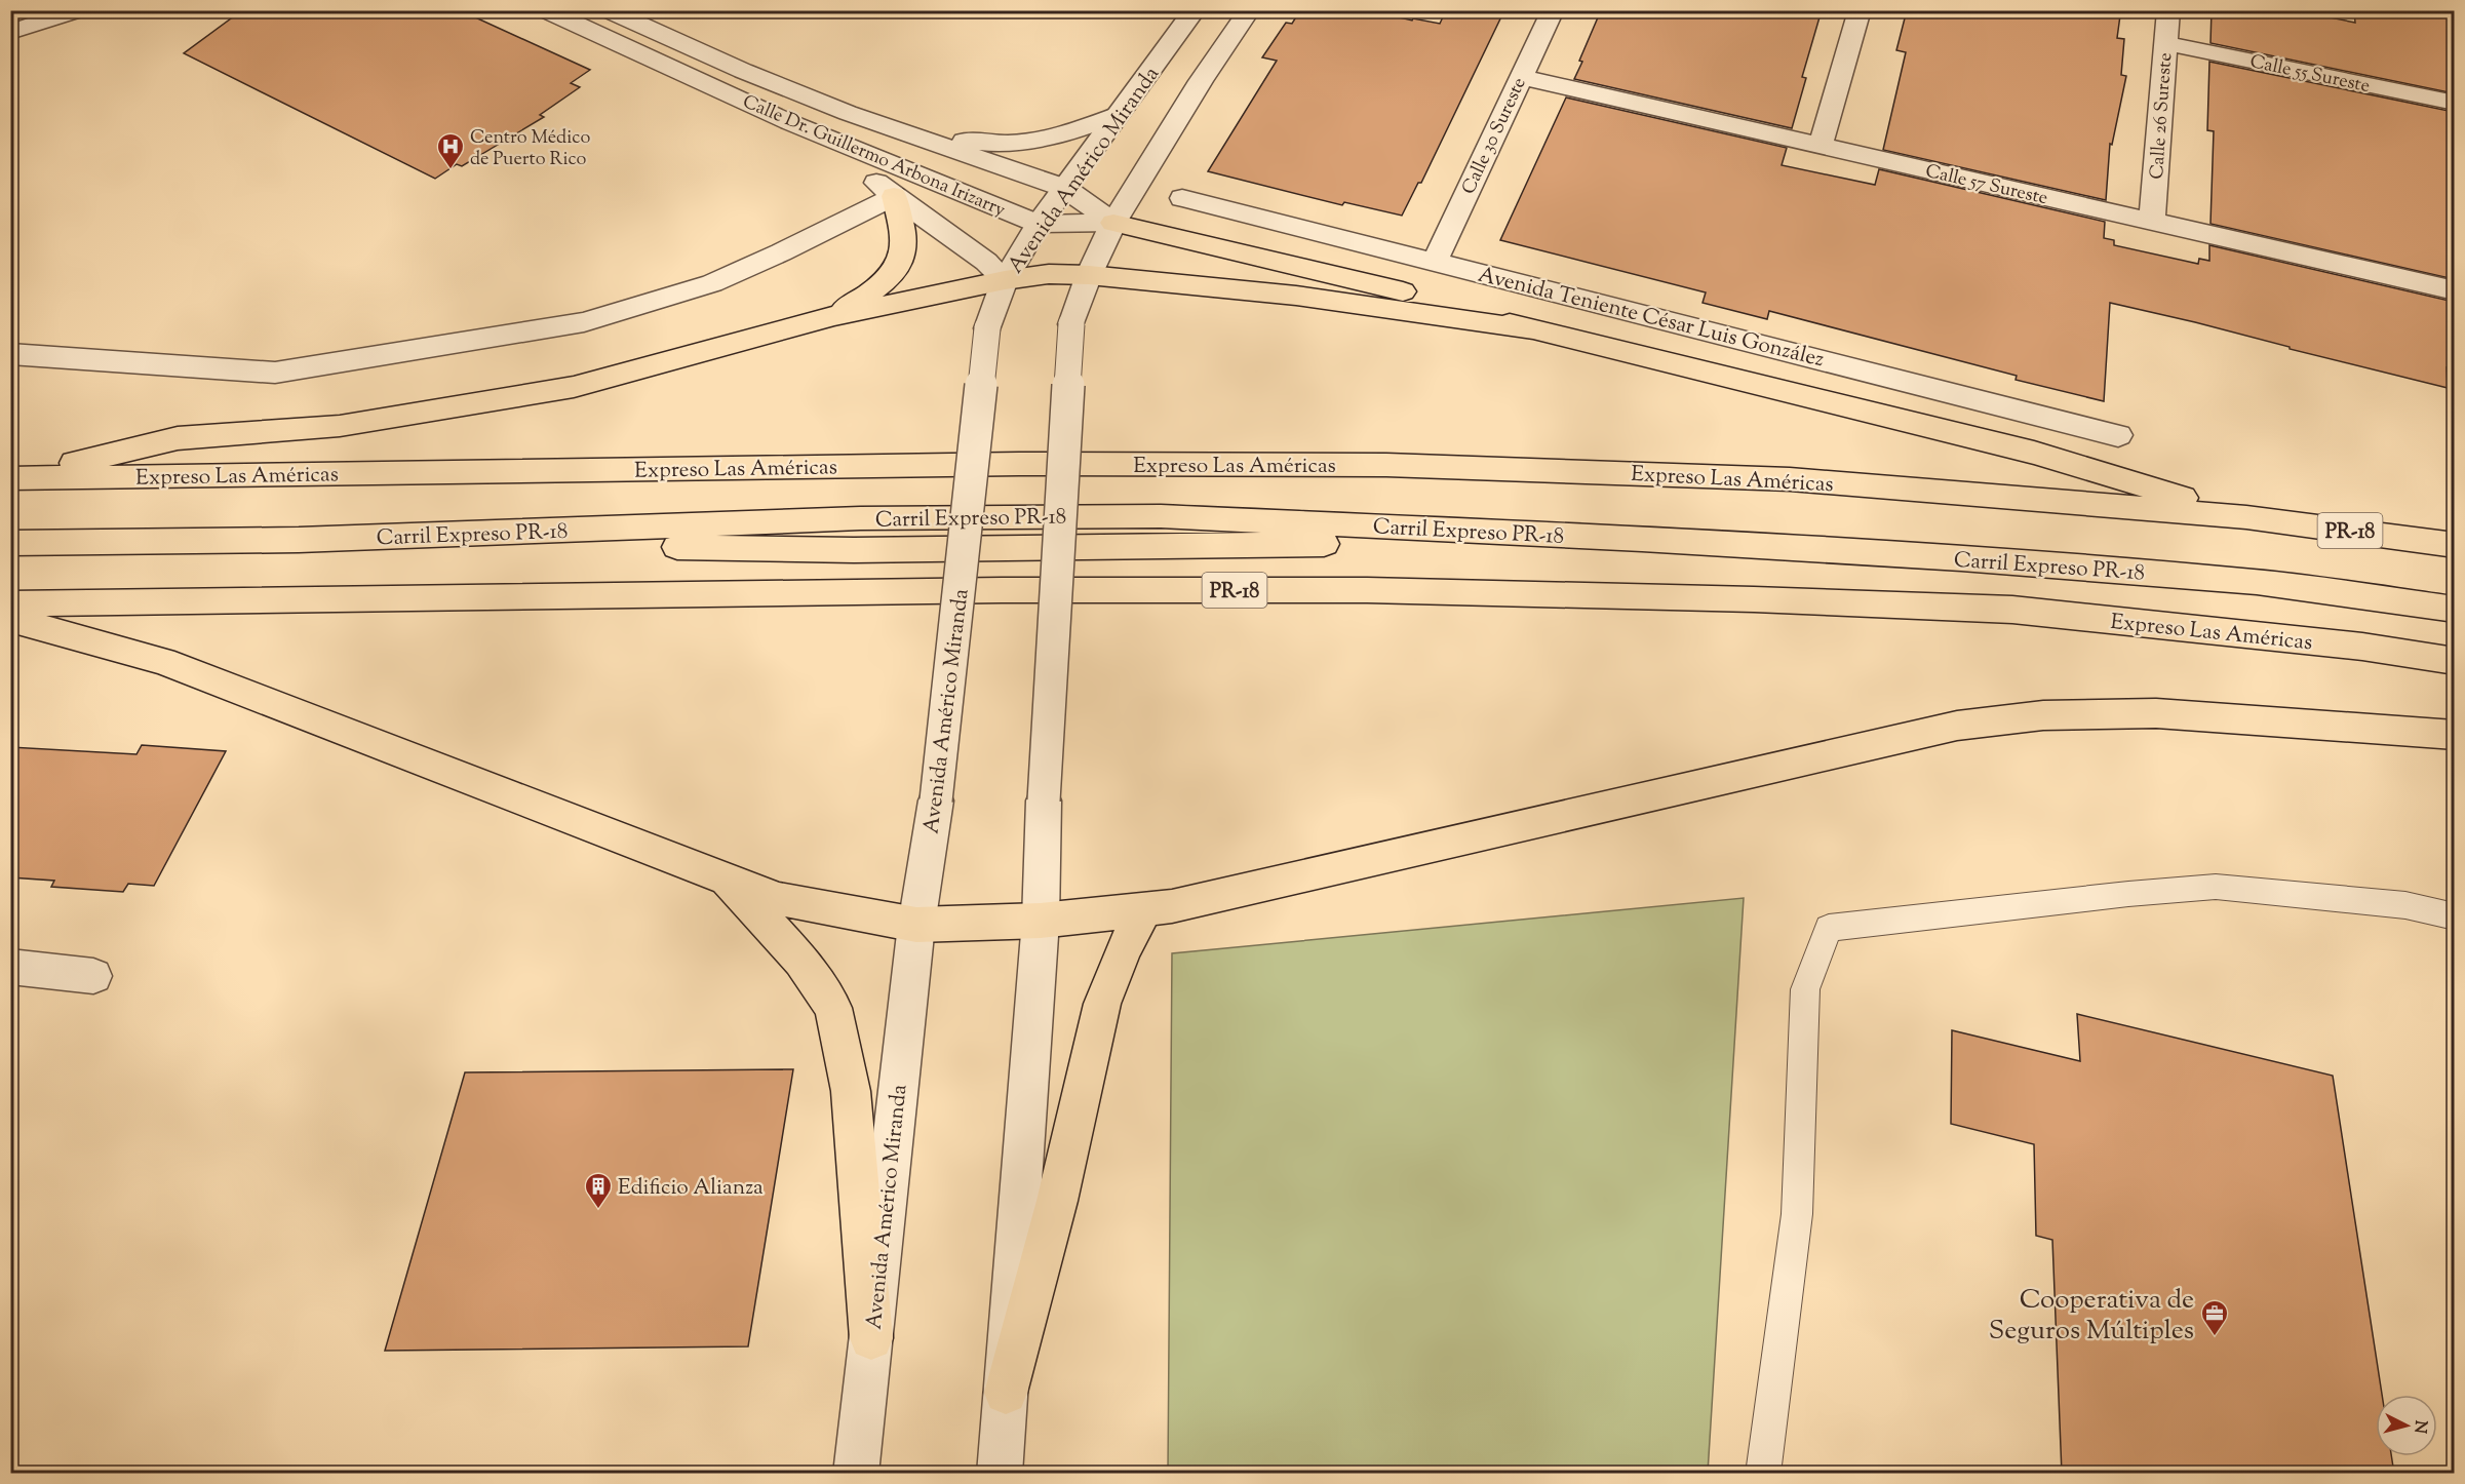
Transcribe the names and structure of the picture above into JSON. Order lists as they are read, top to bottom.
{
  "streets": {
    "highway": ["Expreso Las Américas", "Carril Expreso PR-18", "PR-18"],
    "street": [
      "Calle 55 Sureste",
      "Calle 26 Sureste",
      "Calle 30 Sureste",
      "Calle Dr. Guillermo Arbona Irizarry",
      "Avenida Américo Miranda",
      "Calle 57 Sureste",
      "Avenida Teniente César Luis González"
    ]
  },
  "crossings": [
    ["Calle 55 Sureste", "Calle 26 Sureste"],
    ["Calle 26 Sureste", "Calle 57 Sureste"],
    ["Calle 30 Sureste", "Calle 57 Sureste"],
    ["Calle 30 Sureste", "Avenida Teniente César Luis González"],
    ["Calle Dr. Guillermo Arbona Irizarry", "Avenida Américo Miranda"]
  ],
  "places": {
    "hospital": ["Centro Médico de Puerto Rico"],
    "building": ["Edificio Alianza"],
    "office": ["Cooperativa de Seguros Múltiples"]
  },
  "north": "right"
}
